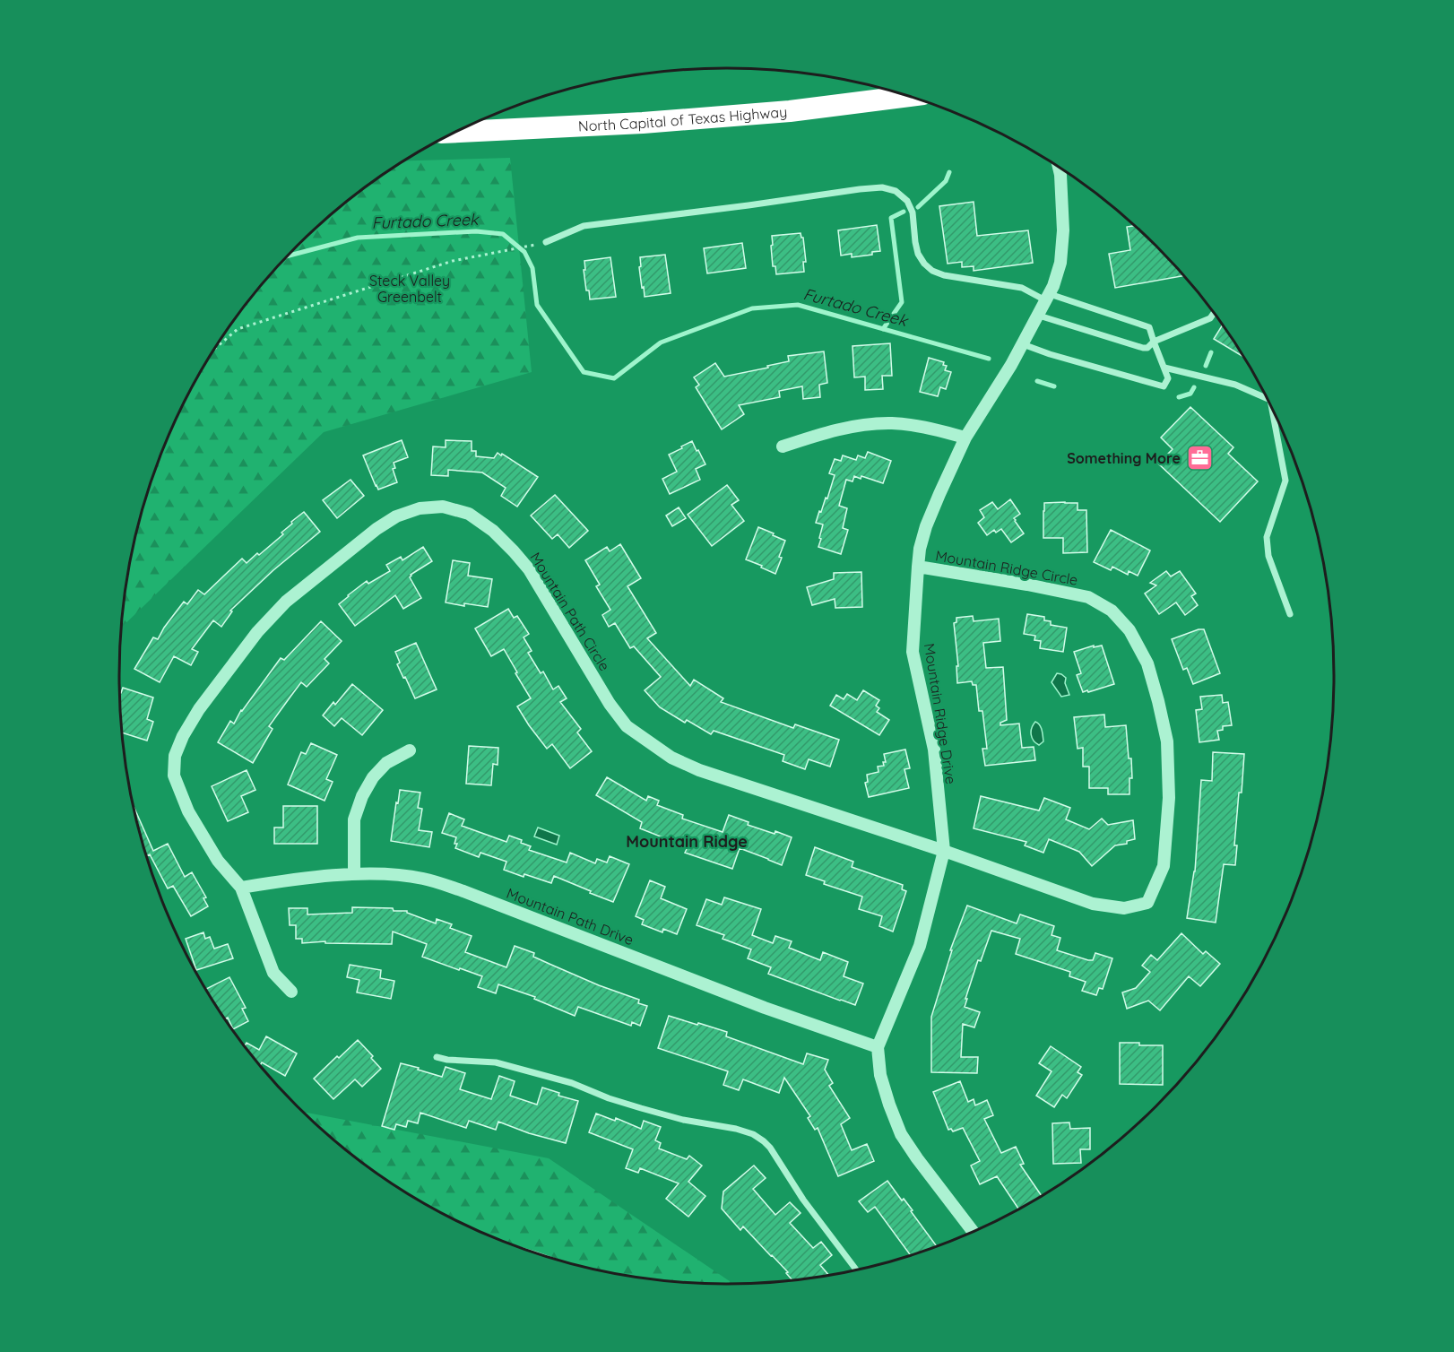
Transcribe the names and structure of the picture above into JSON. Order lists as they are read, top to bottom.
{
  "streets": {
    "highway": ["North Capital of Texas Highway"],
    "street": [
      "Mountain Ridge Circle",
      "Mountain Path Circle",
      "Mountain Ridge Drive",
      "Mountain Path Drive"
    ]
  },
  "crossings": [
    ["Mountain Ridge Circle", "Mountain Path Circle"],
    ["Mountain Ridge Circle", "Mountain Ridge Drive"],
    ["Mountain Path Circle", "Mountain Ridge Drive"],
    ["Mountain Path Circle", "Mountain Path Drive"],
    ["Mountain Ridge Drive", "Mountain Path Drive"]
  ],
  "districts": ["Mountain Ridge"],
  "water": ["Furtado Creek"],
  "parks": ["Steck Valley Greenbelt"],
  "places": {
    "office": ["Something More"]
  }
}
